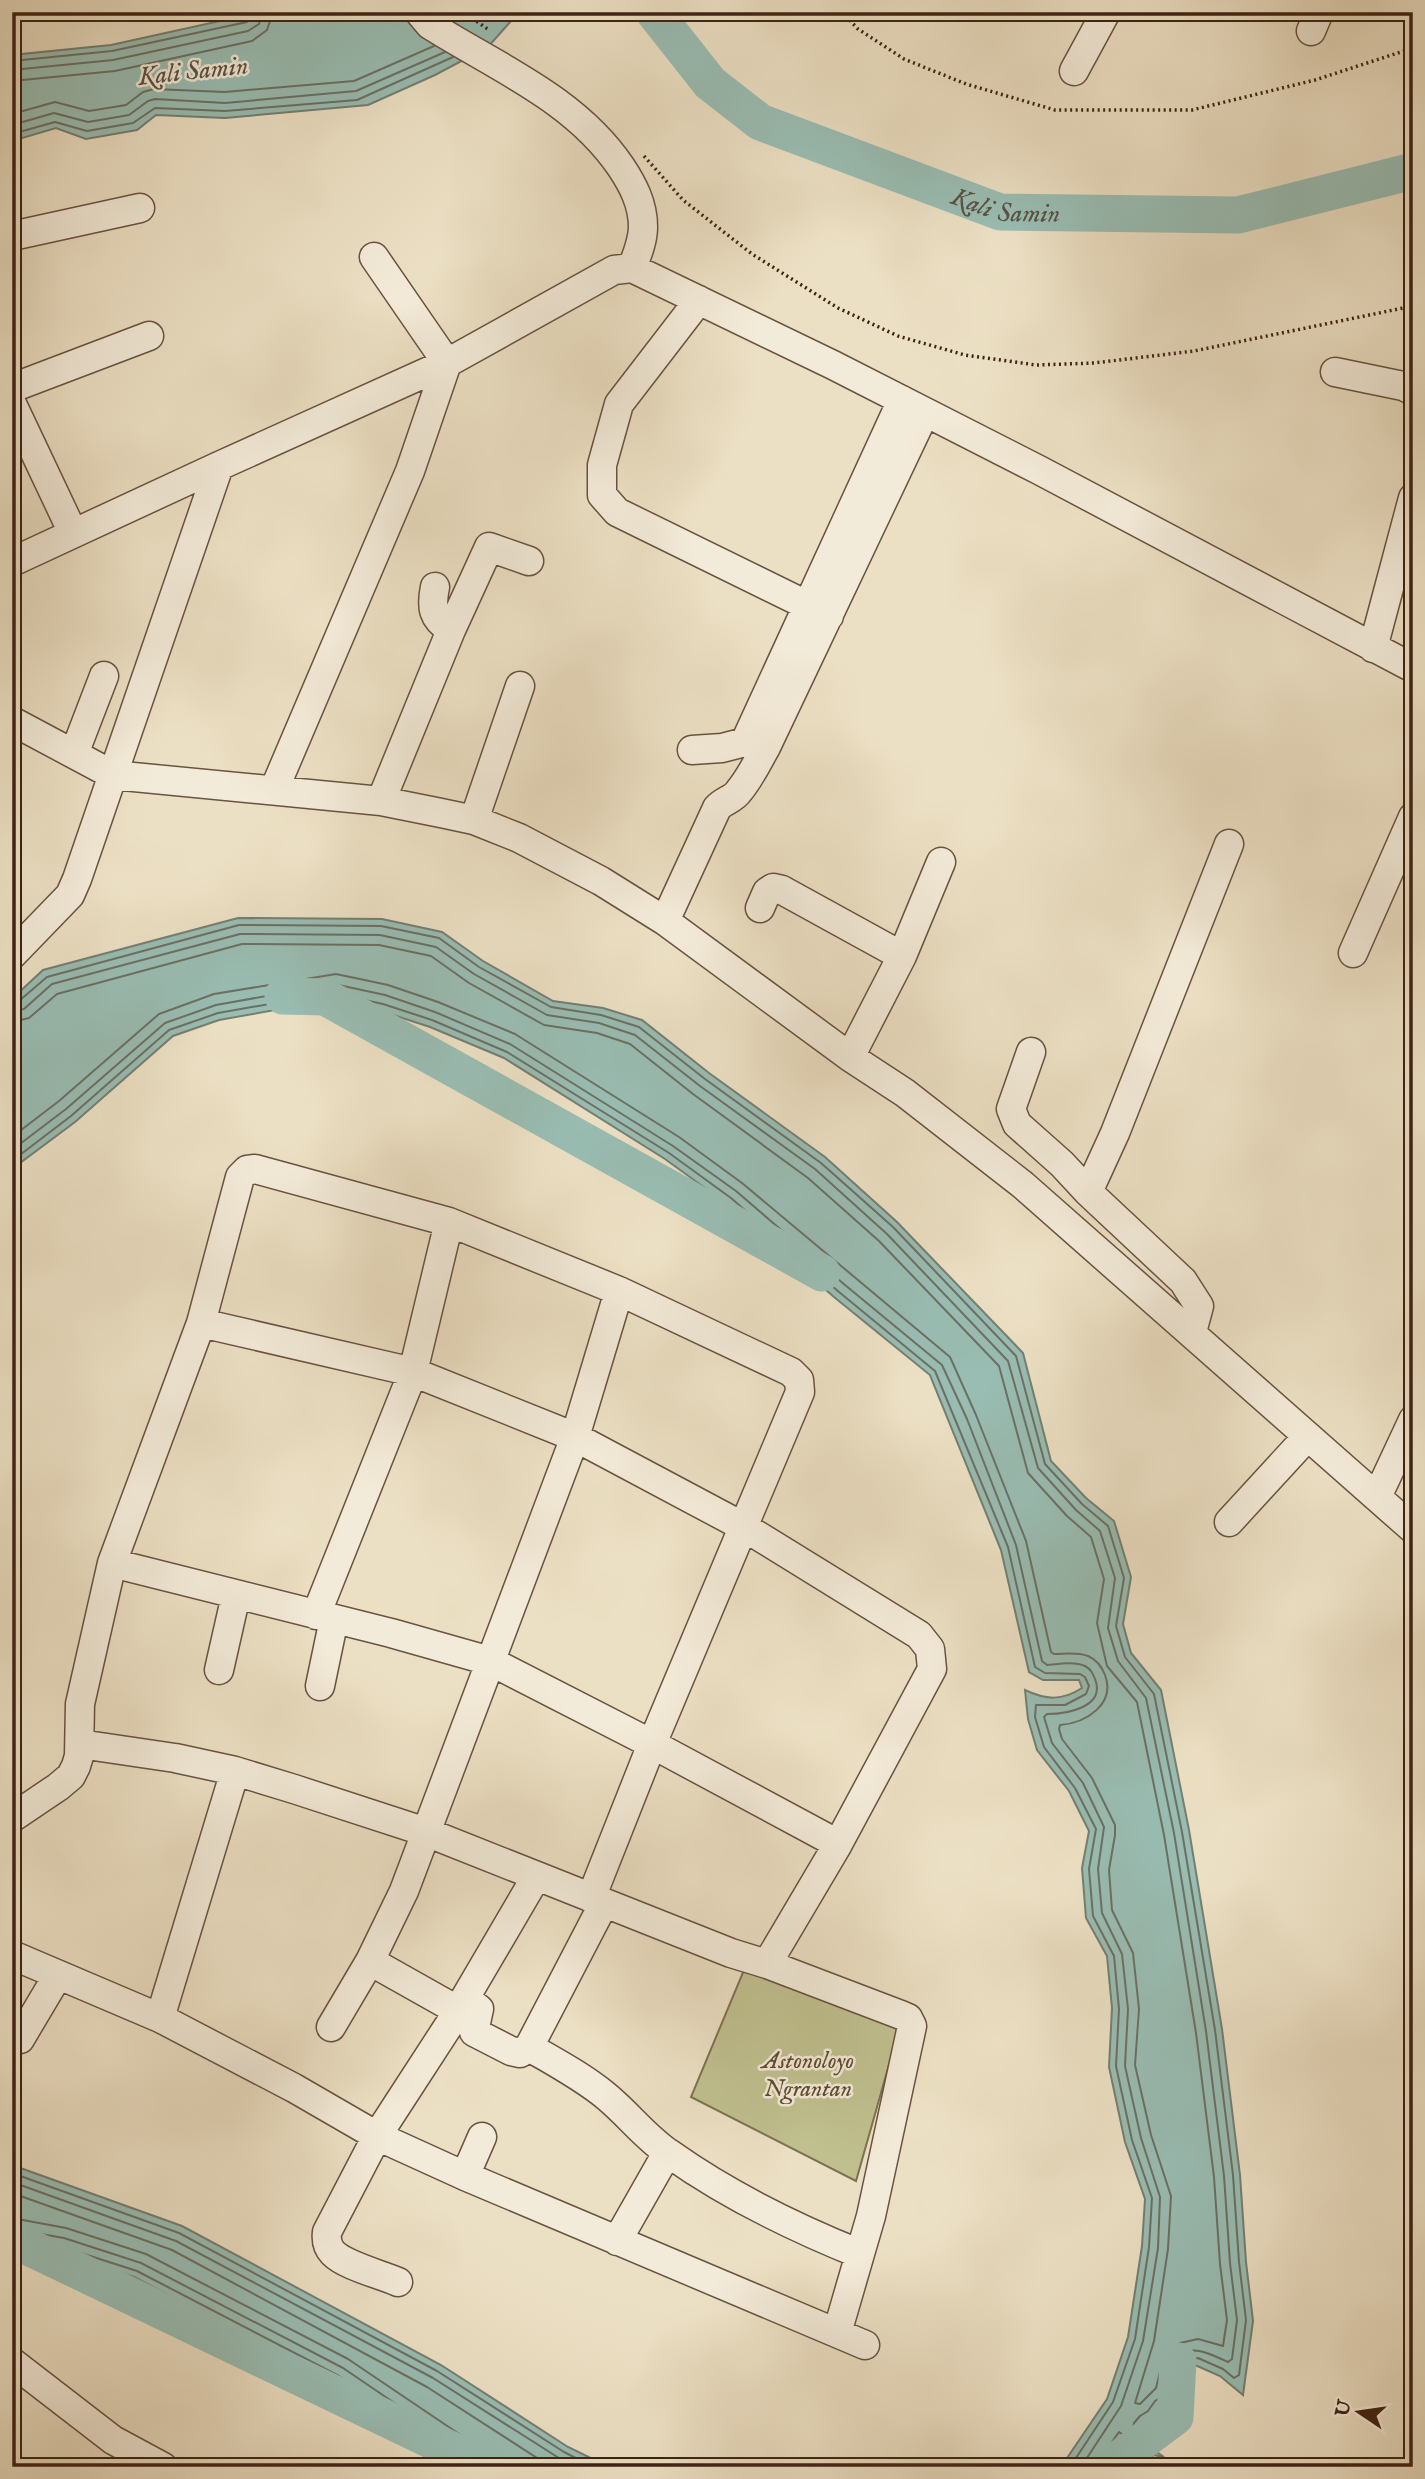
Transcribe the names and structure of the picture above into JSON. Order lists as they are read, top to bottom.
{
  "water": ["Kali Samin"],
  "parks": ["Astonoloyo Ngrantan"],
  "north": "left"
}
